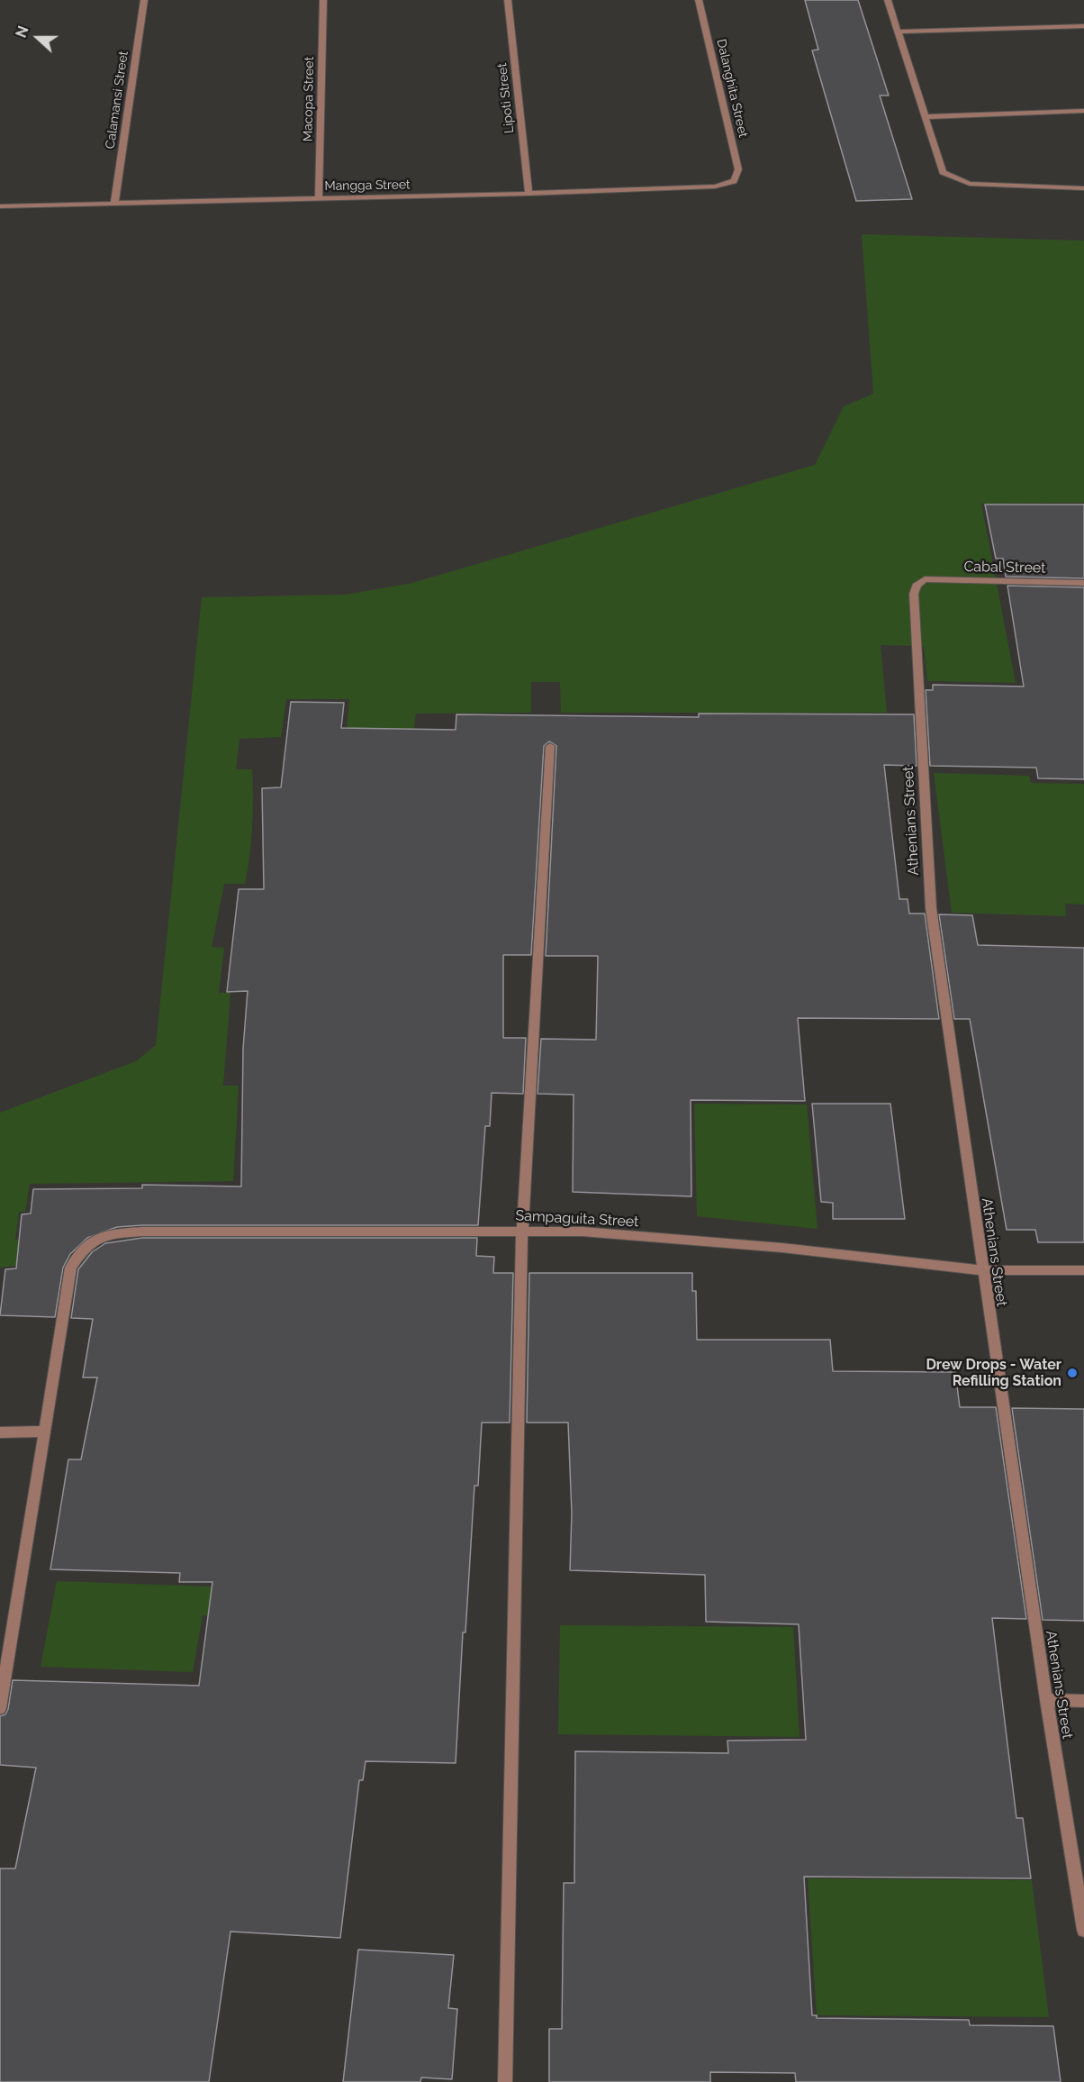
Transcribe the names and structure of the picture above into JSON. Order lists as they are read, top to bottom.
{
  "streets": {
    "street": [
      "Dalanghita Street",
      "Lipoti Street",
      "Macopa Street",
      "Calamansi Street",
      "Mangga Street",
      "Cabal Street",
      "Athenians Street",
      "Sampaguita Street"
    ]
  },
  "crossings": [
    ["Dalanghita Street", "Mangga Street"],
    ["Lipoti Street", "Mangga Street"],
    ["Macopa Street", "Mangga Street"],
    ["Calamansi Street", "Mangga Street"],
    ["Cabal Street", "Athenians Street"],
    ["Athenians Street", "Sampaguita Street"]
  ],
  "places": ["Drew Drops - Water Refilling Station"],
  "north": "left"
}
